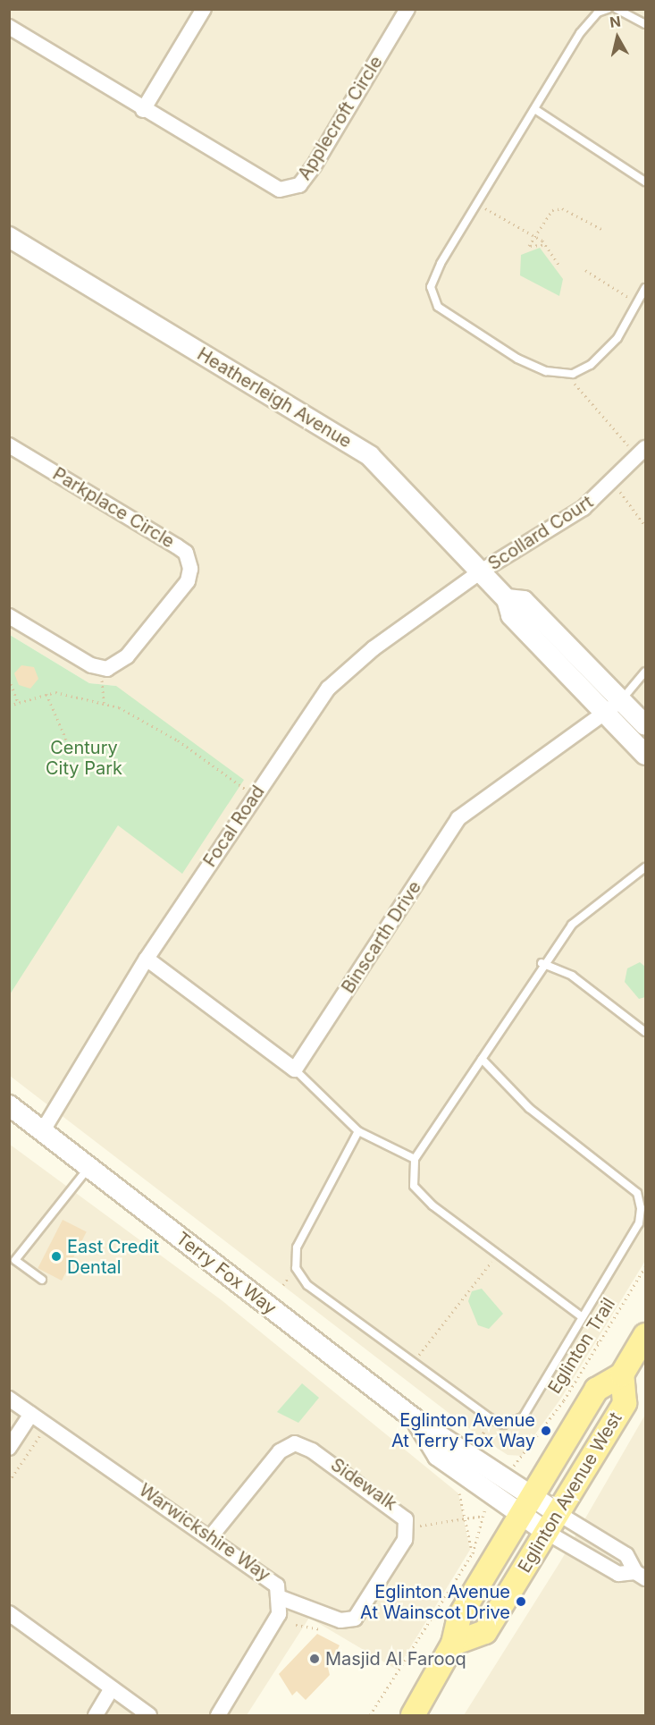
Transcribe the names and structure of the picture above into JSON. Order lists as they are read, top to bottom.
{
  "streets": {
    "main road": ["Eglinton Avenue West"],
    "street": [
      "Applecroft Circle",
      "Heatherleigh Avenue",
      "Parkplace Circle",
      "Scollard Court",
      "Focal Road",
      "Binscarth Drive",
      "Terry Fox Way",
      "Warwickshire Way"
    ],
    "path": ["Eglinton Trail"]
  },
  "crossings": [
    ["Heatherleigh Avenue", "Scollard Court"],
    ["Heatherleigh Avenue", "Focal Road"],
    ["Heatherleigh Avenue", "Binscarth Drive"],
    ["Scollard Court", "Focal Road"],
    ["Focal Road", "Terry Fox Way"],
    ["Terry Fox Way", "Eglinton Avenue West"]
  ],
  "parks": ["Century City Park"],
  "places": [
    "East Credit Dental",
    "Eglinton Avenue At Terry Fox Way",
    "Eglinton Avenue At Wainscot Drive",
    "Masjid Al Farooq"
  ],
  "north": "top"
}
